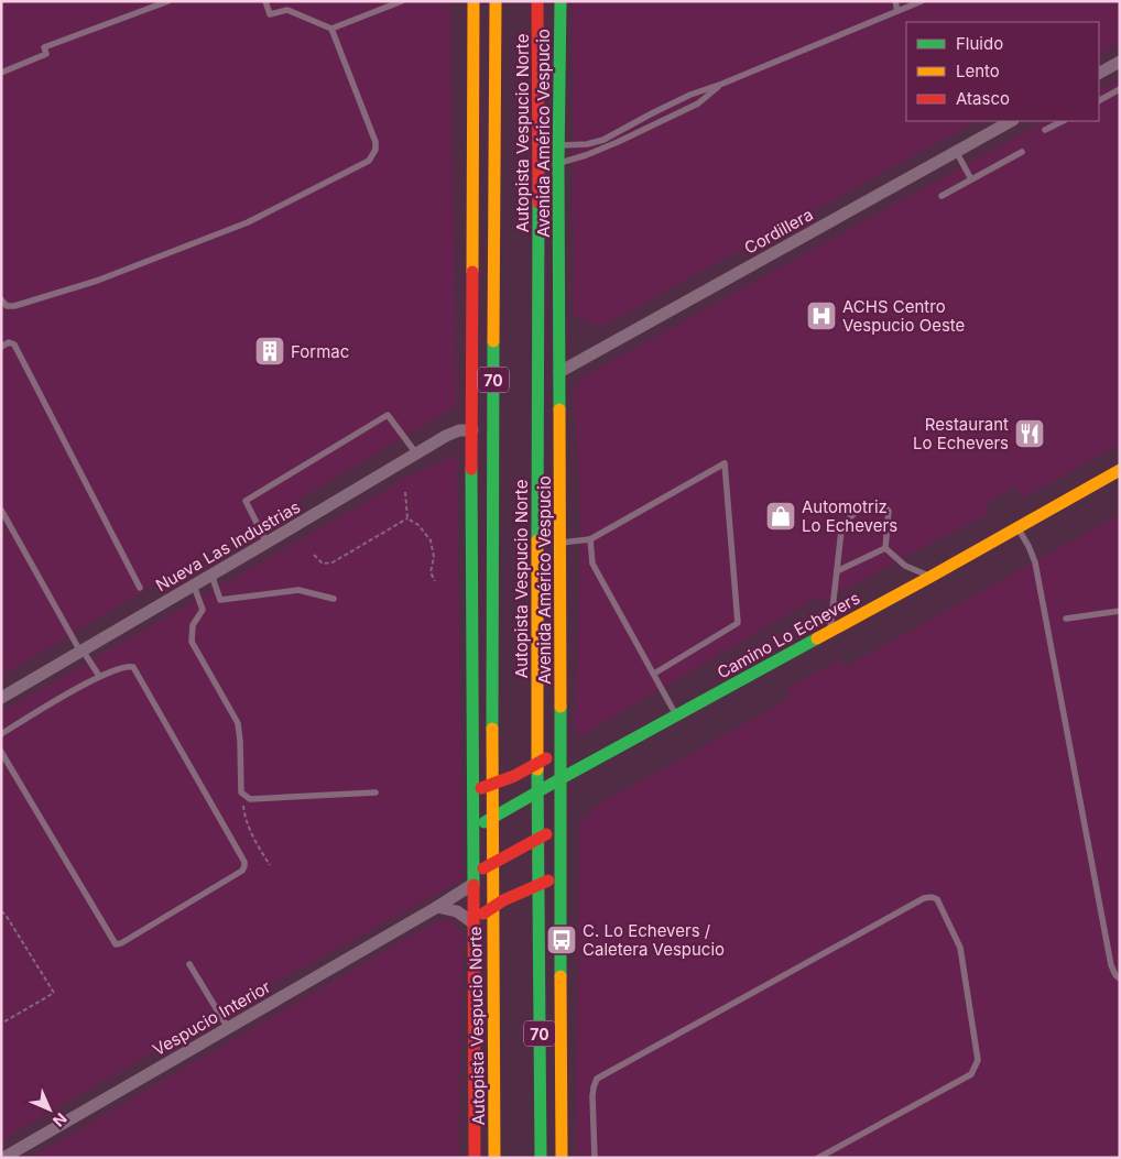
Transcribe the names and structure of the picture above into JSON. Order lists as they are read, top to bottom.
{
  "streets": {
    "main road": [
      "Autopista Vespucio Norte",
      "Avenida Américo Vespucio",
      "70",
      "Camino Lo Echevers"
    ],
    "street": ["Cordillera", "Nueva Las Industrias", "Vespucio Interior"]
  },
  "crossings": [
    ["Avenida Américo Vespucio", "Cordillera"],
    ["Avenida Américo Vespucio", "Camino Lo Echevers"]
  ],
  "places": {
    "hospital": ["ACHS Centro Vespucio Oeste"],
    "building": ["Formac"],
    "restaurant": ["Restaurant Lo Echevers"],
    "shop": ["Automotriz Lo Echevers"],
    "bus stop": ["C. Lo Echevers / Caletera Vespucio"]
  },
  "legend": ["Fluido", "Lento", "Atasco"],
  "north": "bottom right"
}
